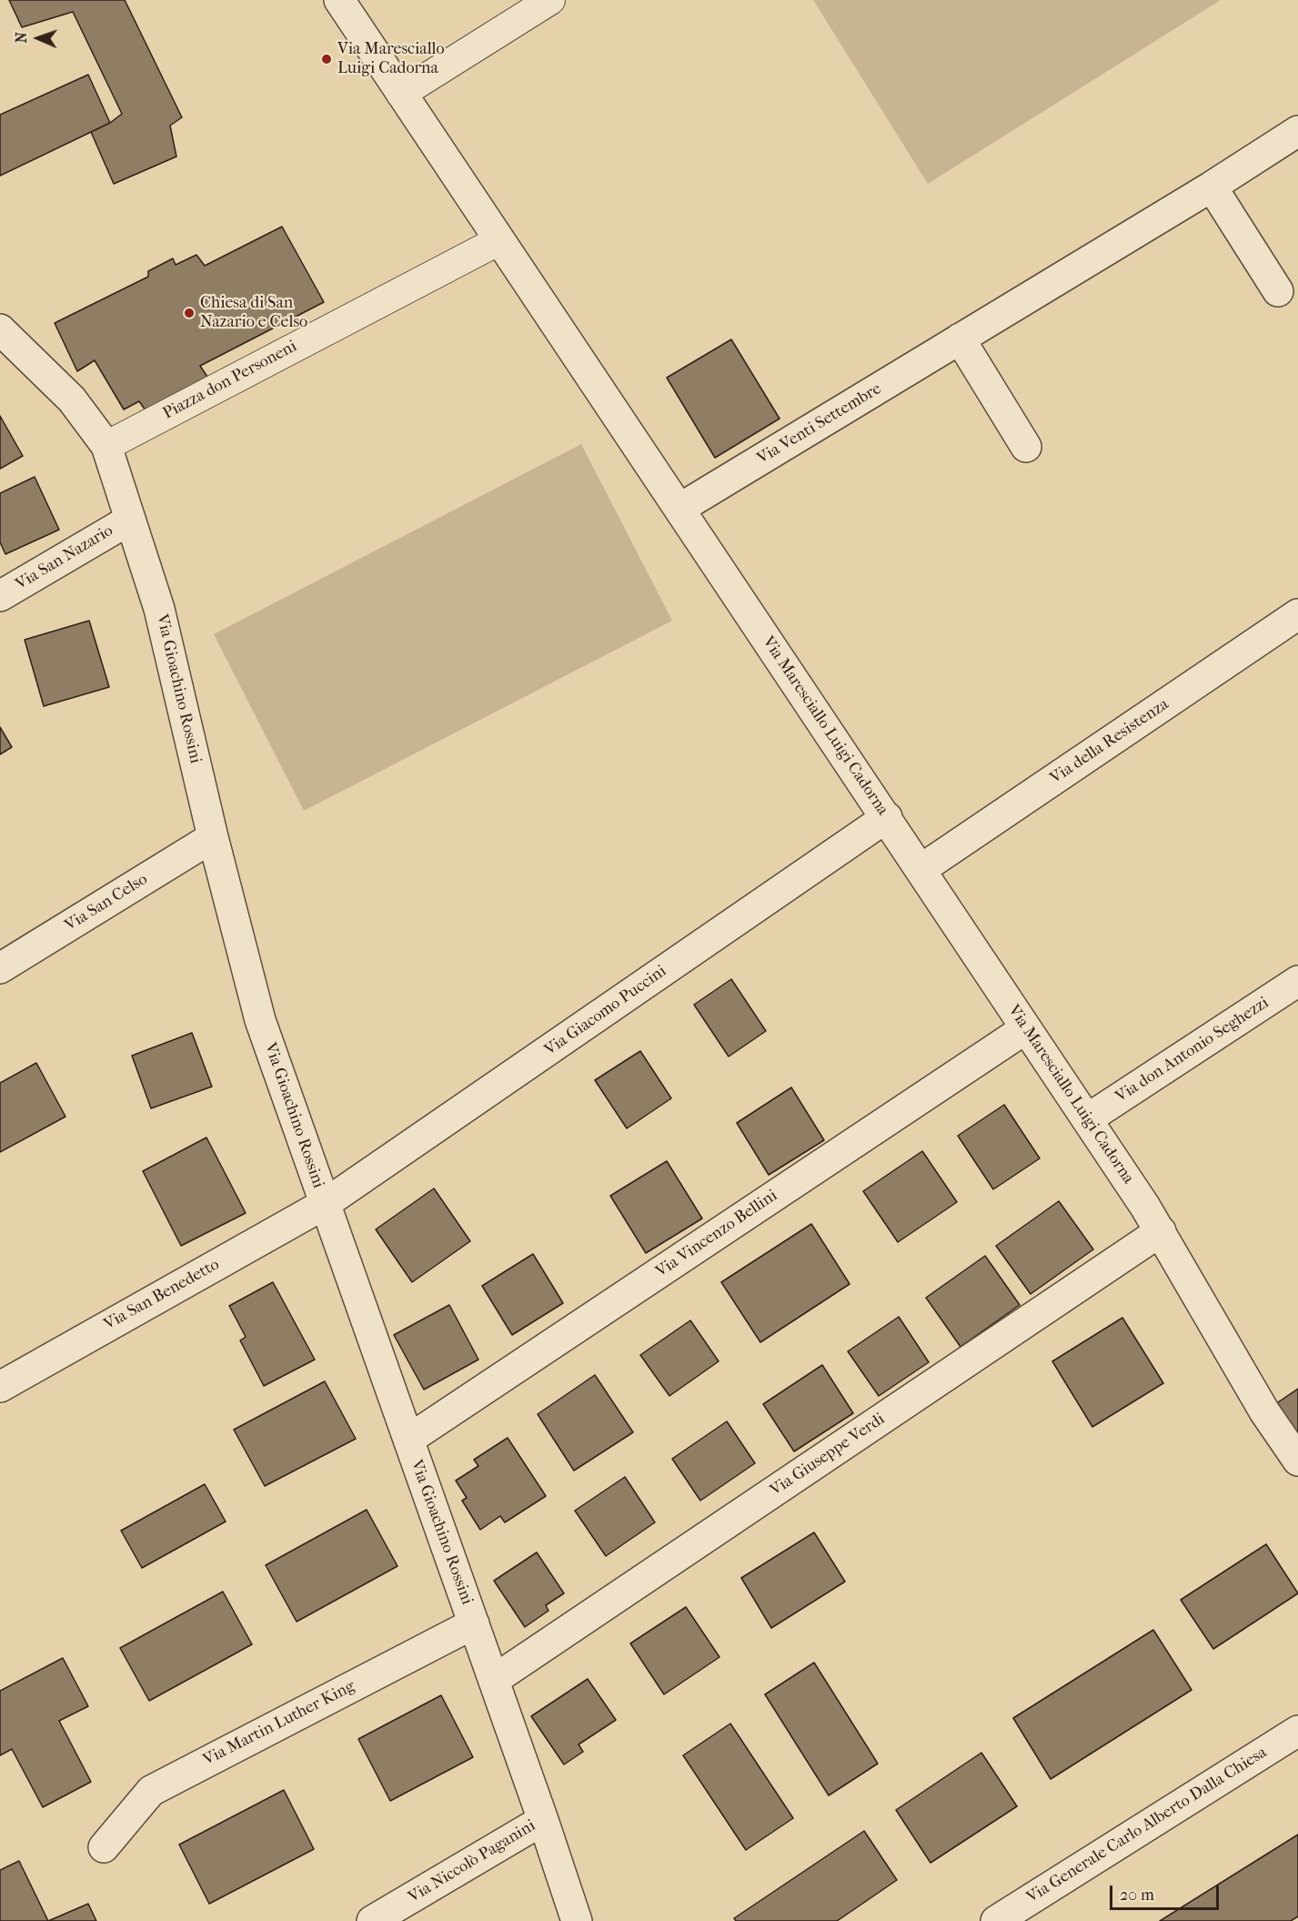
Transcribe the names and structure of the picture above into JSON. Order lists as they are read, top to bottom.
{
  "streets": {
    "street": [
      "Piazza don Personeni",
      "Via Venti Settembre",
      "Via San Nazario",
      "Via Gioachino Rossini",
      "Via Maresciallo Luigi Cadorna",
      "Via della Resistenza",
      "Via San Celso",
      "Via Giacomo Puccini",
      "Via don Antonio Seghezzi",
      "Via Vincenzo Bellini",
      "Via San Benedetto",
      "Via Giuseppe Verdi",
      "Via Martin Luther King",
      "Via Generale Carlo Alberto Dalla Chiesa",
      "Via Niccolò Paganini"
    ]
  },
  "crossings": [
    ["Piazza don Personeni", "Via Gioachino Rossini"],
    ["Piazza don Personeni", "Via Maresciallo Luigi Cadorna"],
    ["Via Venti Settembre", "Via Maresciallo Luigi Cadorna"],
    ["Via San Nazario", "Via Gioachino Rossini"],
    ["Via Gioachino Rossini", "Via San Celso"],
    ["Via Gioachino Rossini", "Via Giacomo Puccini"],
    ["Via Gioachino Rossini", "Via Vincenzo Bellini"],
    ["Via Gioachino Rossini", "Via San Benedetto"],
    ["Via Gioachino Rossini", "Via Giuseppe Verdi"],
    ["Via Gioachino Rossini", "Via Martin Luther King"],
    ["Via Gioachino Rossini", "Via Niccolò Paganini"],
    ["Via Maresciallo Luigi Cadorna", "Via della Resistenza"],
    ["Via Maresciallo Luigi Cadorna", "Via Giacomo Puccini"],
    ["Via Maresciallo Luigi Cadorna", "Via don Antonio Seghezzi"],
    ["Via Maresciallo Luigi Cadorna", "Via Vincenzo Bellini"],
    ["Via Maresciallo Luigi Cadorna", "Via Giuseppe Verdi"],
    ["Via Giacomo Puccini", "Via San Benedetto"]
  ],
  "places": ["Via Maresciallo Luigi Cadorna", "Chiesa di San Nazario e Celso"],
  "scale_bar": "20 m",
  "north": "left"
}
